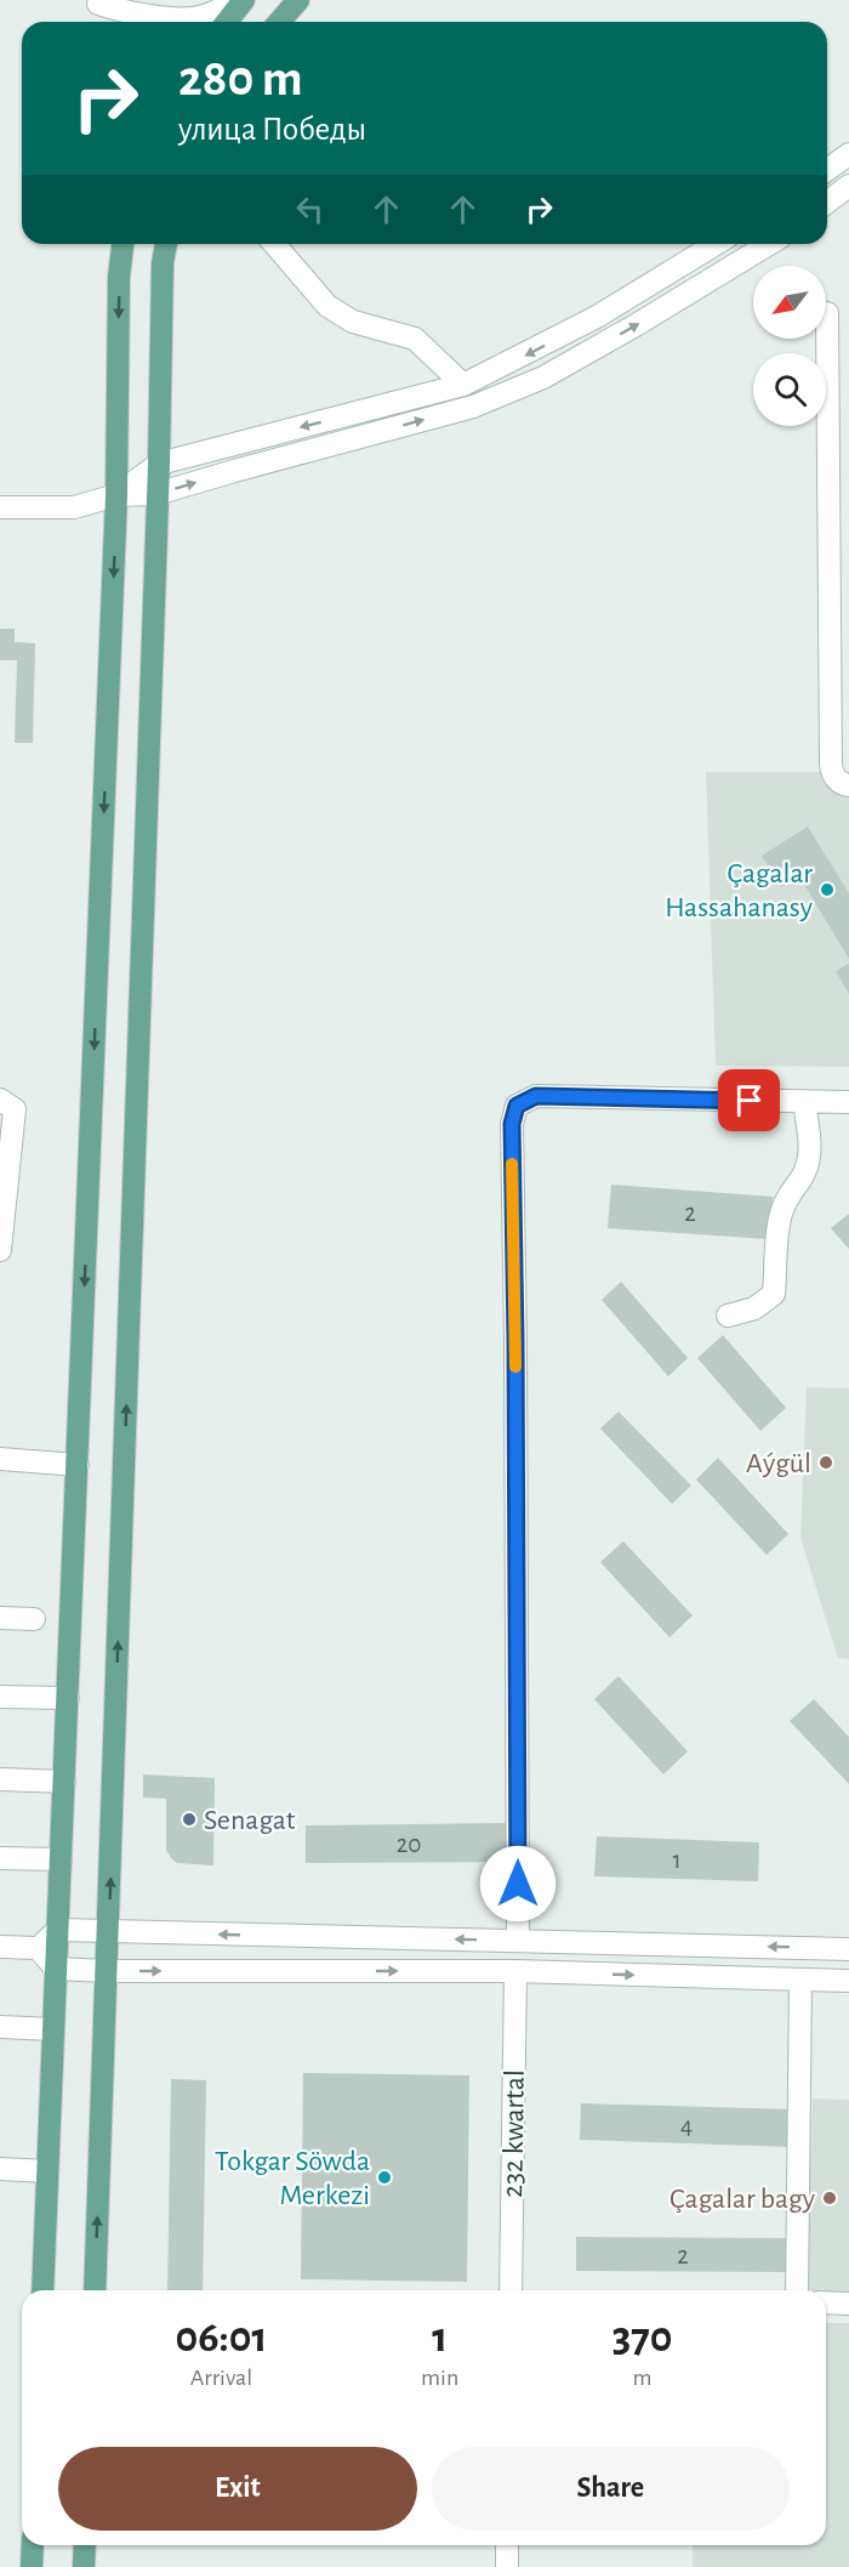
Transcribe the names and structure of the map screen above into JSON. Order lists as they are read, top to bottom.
{
  "streets": {
    "street": ["232 kwartal"]
  },
  "places": [
    "Çagalar Hassahanasy",
    "Aýgül",
    "Senagat",
    "Tokgar Söwda Merkezi",
    "Çagalar bagy"
  ],
  "house_numbers": [
    "2",
    "20",
    "1",
    "4",
    "2"
  ],
  "north": "bottom left",
  "page": {
    "turn": ["280 m", "улица Победы"],
    "eta": [
      "06:01",
      "Arrival",
      "1",
      "min",
      "370",
      "m"
    ],
    "buttons": ["Exit", "Share"]
  }
}
